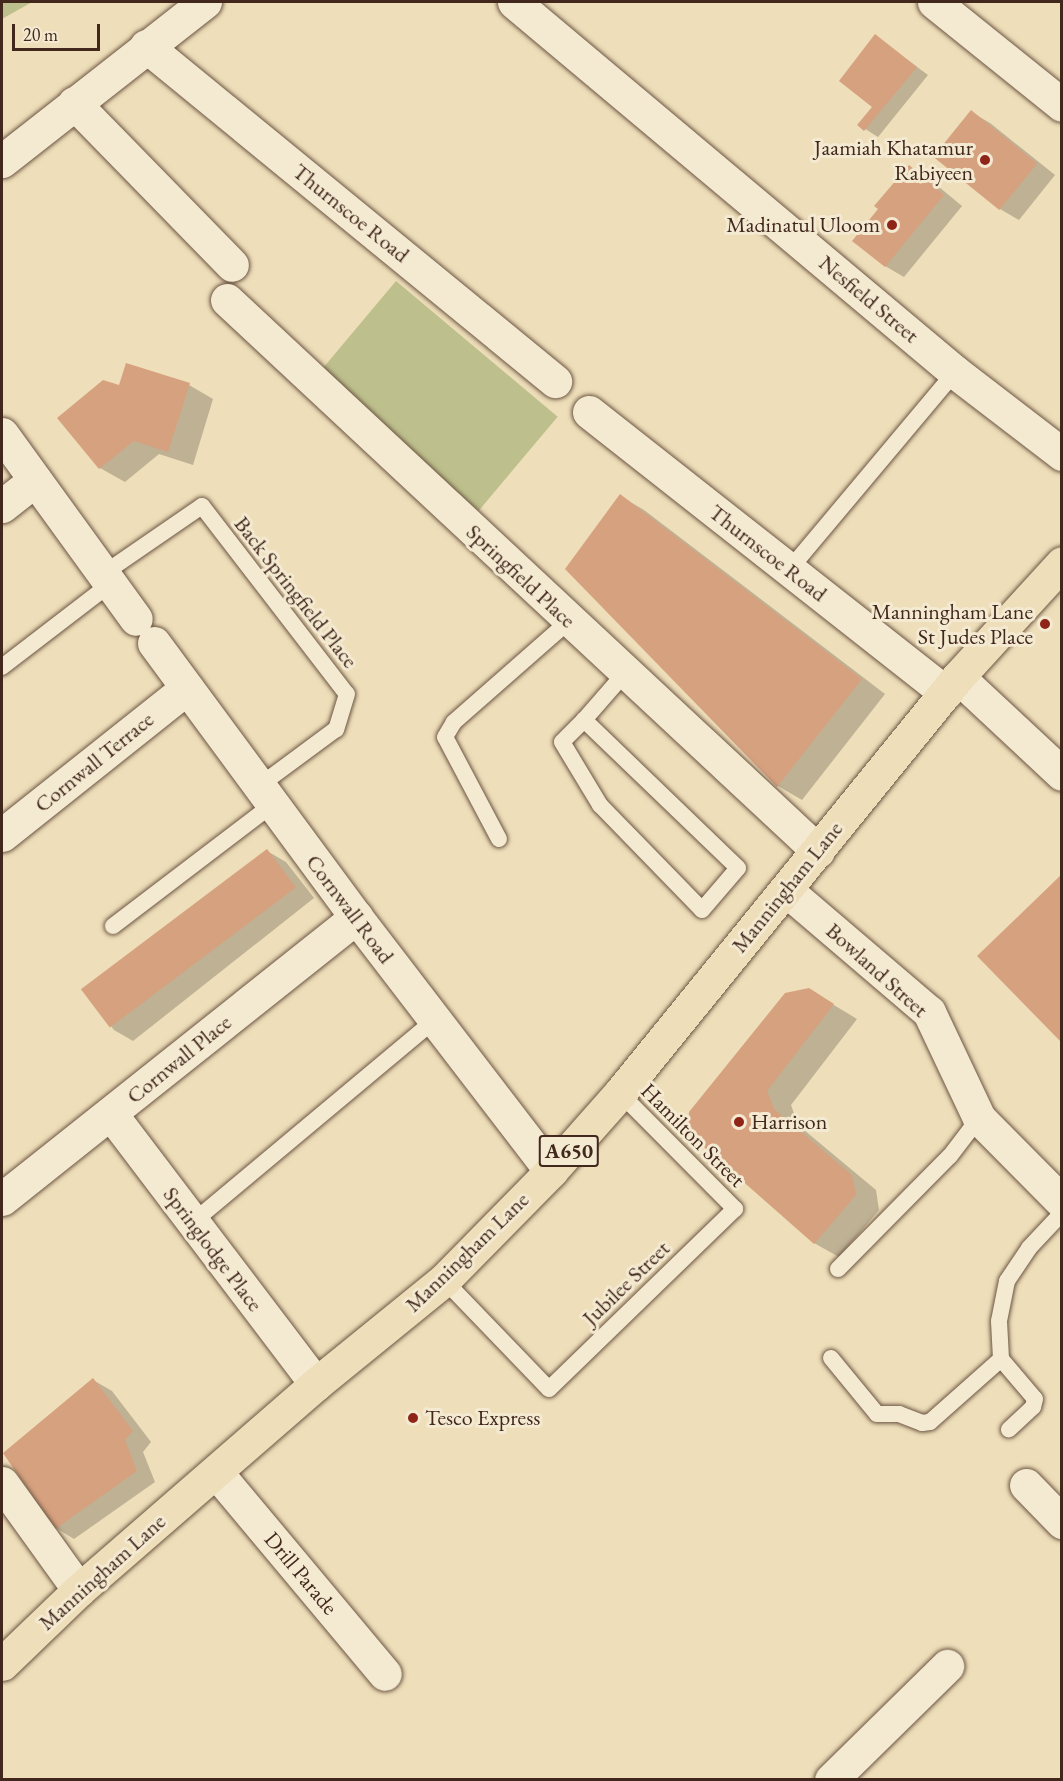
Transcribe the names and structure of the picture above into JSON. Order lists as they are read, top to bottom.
{
  "streets": {
    "main road": ["Manningham Lane", "A650"],
    "street": [
      "Thurnscoe Road",
      "Nesfield Street",
      "Springfield Place",
      "Cornwall Terrace",
      "Cornwall Road",
      "Bowland Street",
      "Cornwall Place",
      "Springlodge Place",
      "Drill Parade"
    ],
    "lane": ["Back Springfield Place", "Hamilton Street", "Jubilee Street"]
  },
  "crossings": [
    ["Thurnscoe Road", "Manningham Lane"],
    ["Springfield Place", "Manningham Lane"],
    ["Back Springfield Place", "Cornwall Road"],
    ["Cornwall Terrace", "Cornwall Road"],
    ["Manningham Lane", "Cornwall Road"],
    ["Manningham Lane", "Bowland Street"],
    ["Manningham Lane", "Hamilton Street"],
    ["Manningham Lane", "Springlodge Place"],
    ["Manningham Lane", "Jubilee Street"],
    ["Manningham Lane", "Drill Parade"],
    ["Cornwall Road", "Cornwall Place"],
    ["Cornwall Place", "Springlodge Place"],
    ["Hamilton Street", "Jubilee Street"]
  ],
  "places": [
    "Jaamiah Khatamur Rabiyeen",
    "Madinatul Uloom",
    "Manningham Lane St Judes Place",
    "Harrison",
    "Tesco Express"
  ],
  "scale_bar": "20 m"
}
